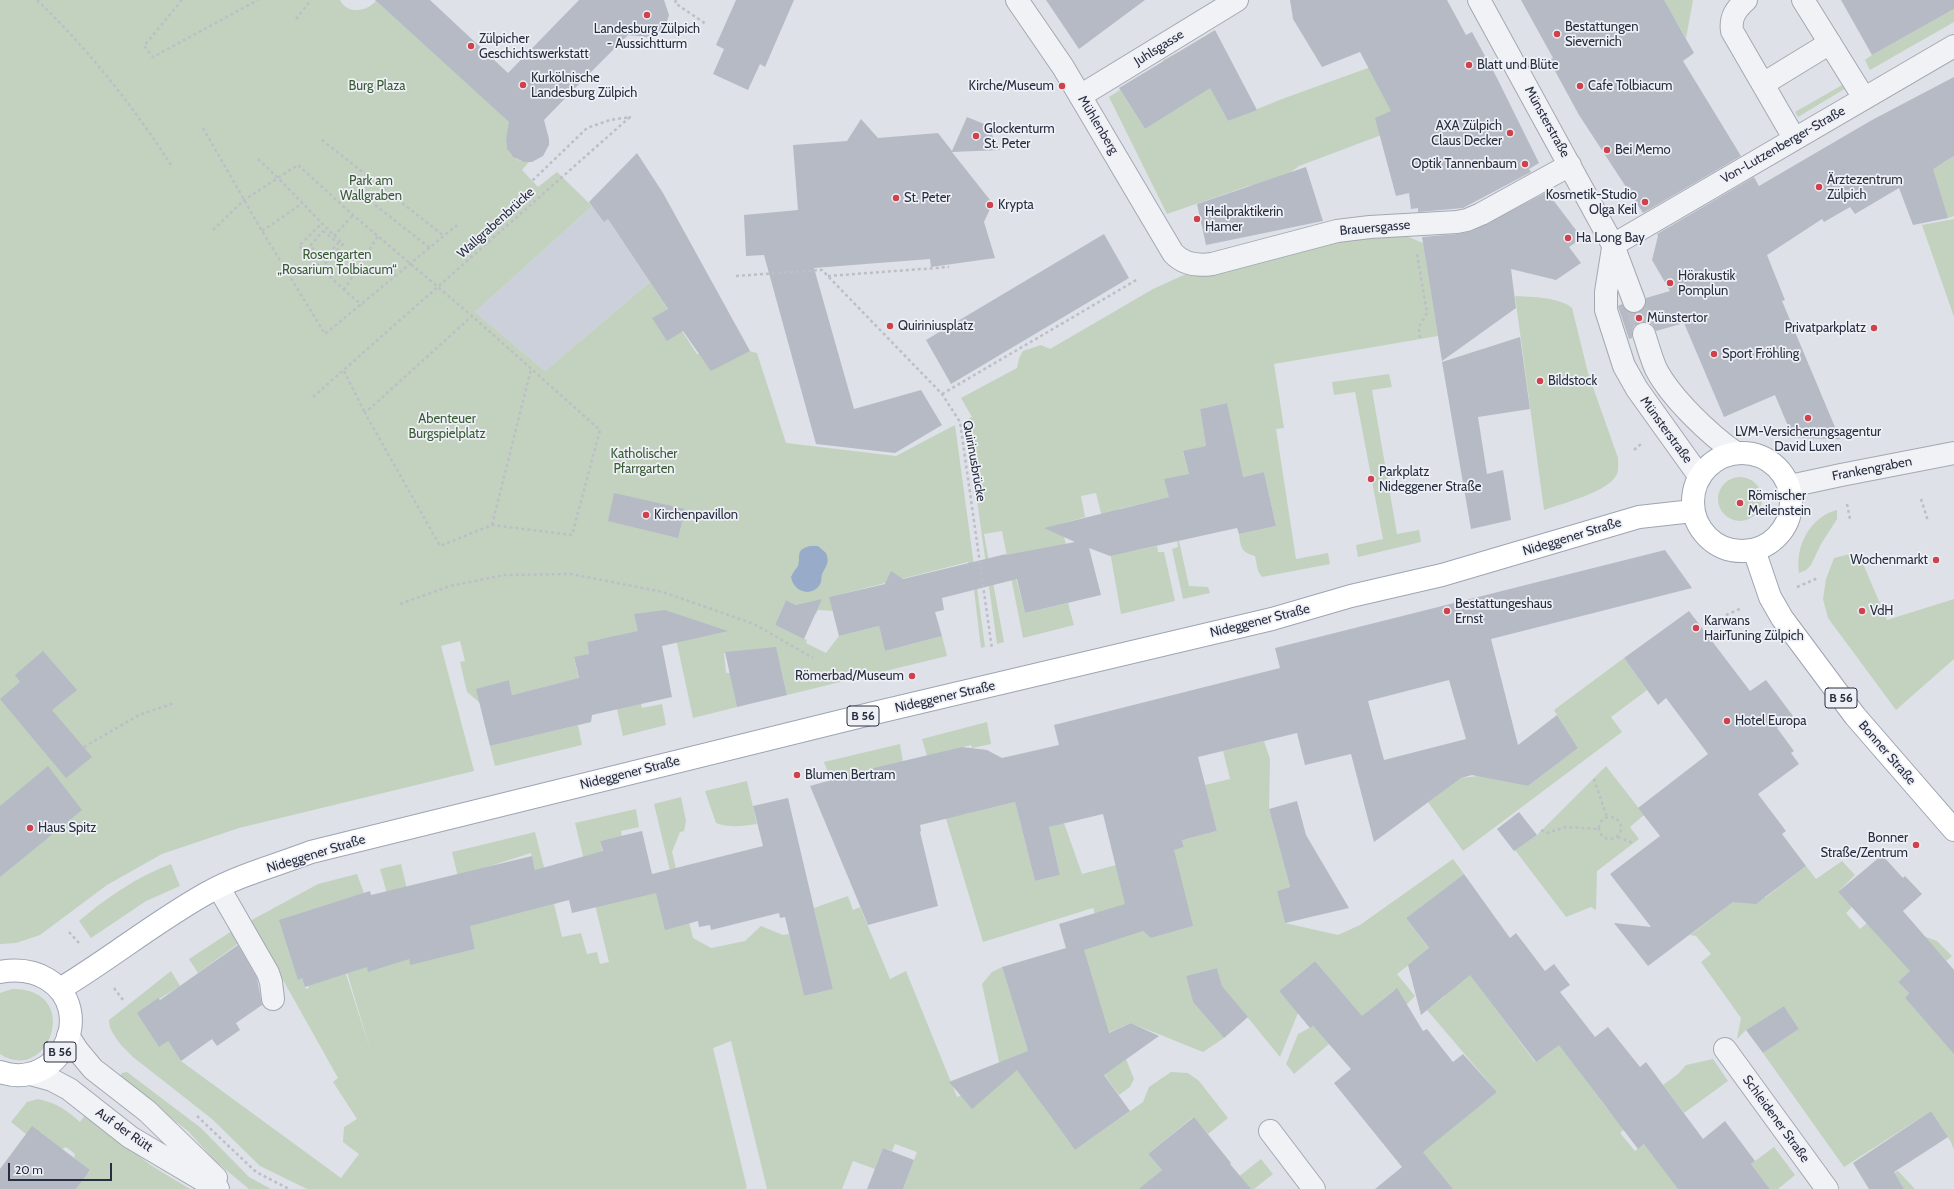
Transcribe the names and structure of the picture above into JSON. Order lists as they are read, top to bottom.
{
  "streets": {
    "main road": ["Nideggener Straße", "B 56", "Bonner Straße"],
    "street": [
      "Juhlsgasse",
      "Münsterstraße",
      "Mühlenberg",
      "Von-Lutzenberger-Straße",
      "Brauersgasse",
      "Frankengraben",
      "Schleidener Straße",
      "Auf der Rütt"
    ],
    "path": ["Wallgrabenbrücke", "Quirinusbrücke"]
  },
  "crossings": [
    ["Juhlsgasse", "Mühlenberg"],
    ["Münsterstraße", "Von-Lutzenberger-Straße"],
    ["Münsterstraße", "Brauersgasse"],
    ["Münsterstraße", "Frankengraben"],
    ["Münsterstraße", "Nideggener Straße"],
    ["Münsterstraße", "Bonner Straße"],
    ["Mühlenberg", "Brauersgasse"],
    ["Frankengraben", "Nideggener Straße"],
    ["Frankengraben", "Bonner Straße"],
    ["Nideggener Straße", "B 56"],
    ["Nideggener Straße", "Bonner Straße"],
    ["B 56", "Auf der Rütt"]
  ],
  "parks": [
    "Burg Plaza",
    "Park am Wallgraben",
    "Rosengarten „Rosarium Tolbiacum“",
    "Abenteuer Burgspielplatz",
    "Katholischer Pfarrgarten"
  ],
  "places": [
    "Landesburg Zülpich - Aussichtturm",
    "Bestattungen Sievernich",
    "Zülpicher Geschichtswerkstatt",
    "Blatt und Blüte",
    "Kurkölnische Landesburg Zülpich",
    "Kirche/Museum",
    "Cafe Tolbiacum",
    "AXA Zülpich Claus Decker",
    "Glockenturm St. Peter",
    "Bei Memo",
    "Optik Tannenbaum",
    "Ärztezentrum Zülpich",
    "St. Peter",
    "Kosmetik-Studio Olga Keil",
    "Krypta",
    "Heilpraktikerin Hamer",
    "Ha Long Bay",
    "Hörakustik Pomplun",
    "Münstertor",
    "Quiriniusplatz",
    "Privatparkplatz",
    "Sport Fröhling",
    "Bildstock",
    "LVM-Versicherungsagentur David Luxen",
    "Parkplatz Nideggener Straße",
    "Römischer Meilenstein",
    "Kirchenpavillon",
    "Wochenmarkt",
    "Bestattungeshaus Ernst",
    "VdH",
    "Karwans HairTuning Zülpich",
    "Römerbad/Museum",
    "Hotel Europa",
    "Blumen Bertram",
    "Haus Spitz",
    "Bonner Straße/Zentrum"
  ],
  "scale_bar": "20 m"
}
